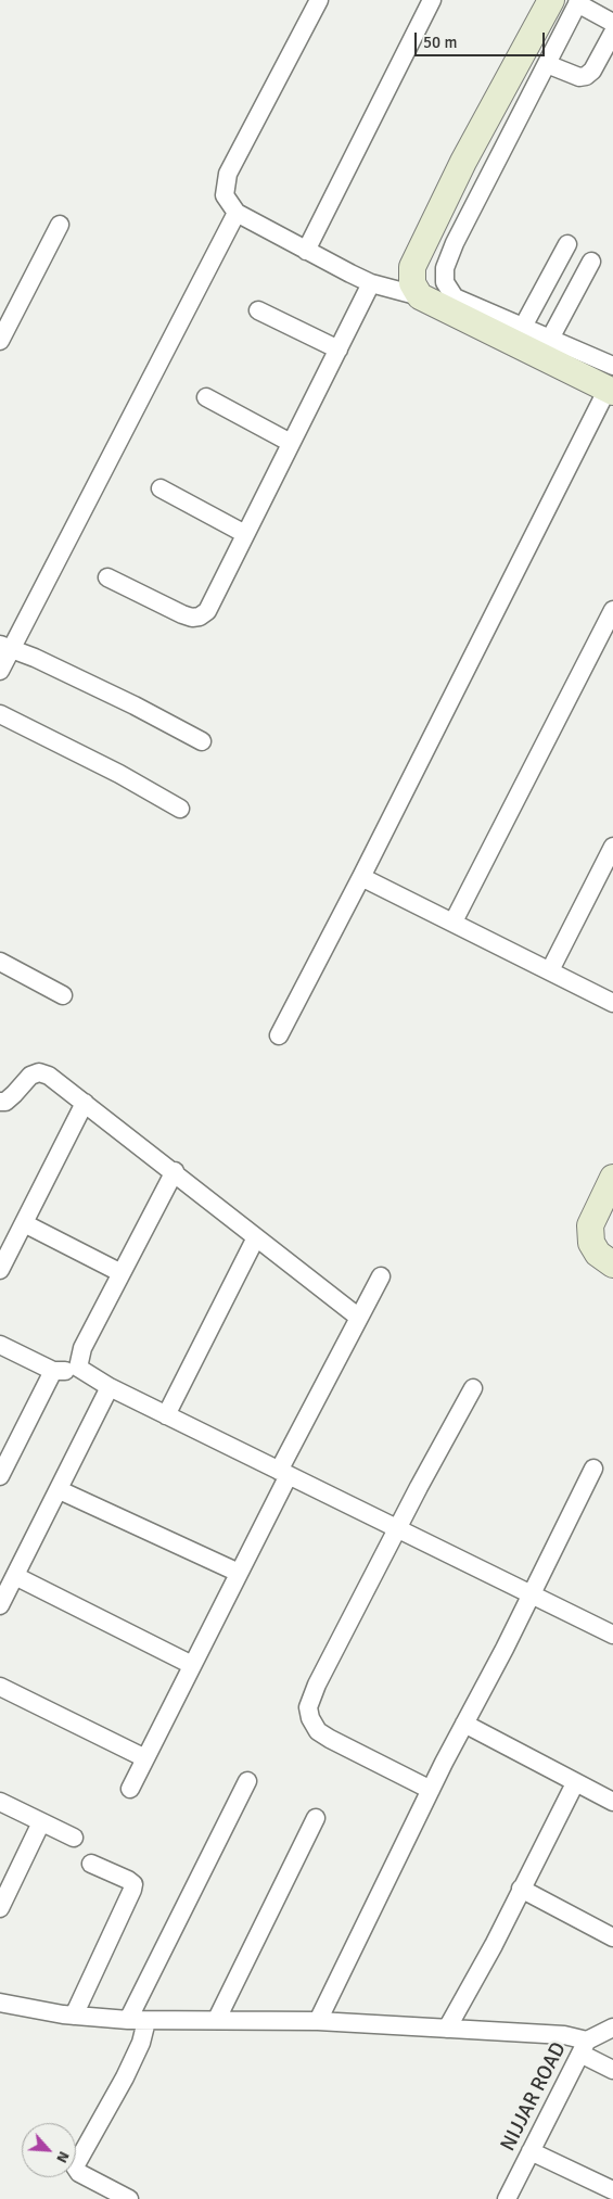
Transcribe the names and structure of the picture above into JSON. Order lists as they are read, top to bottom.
{
  "streets": {
    "street": ["NIJJAR ROAD"]
  },
  "scale_bar": "50 m",
  "north": "bottom right"
}
